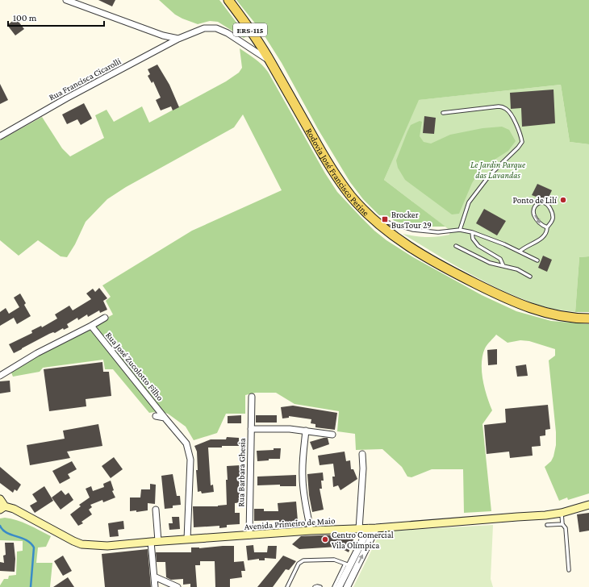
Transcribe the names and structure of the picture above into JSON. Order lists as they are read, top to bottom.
{
  "streets": {
    "main road": ["ERS-115", "Rodovia José Francisco Perine", "Avenida Primeiro de Maio"],
    "street": ["Rua Francisca Cicarolli", "Rua José Zucolotto Filho", "Rua Barbara Ghesia"]
  },
  "crossings": [
    ["Rua Francisca Cicarolli", "Rodovia José Francisco Perine"],
    ["Rua José Zucolotto Filho", "Avenida Primeiro de Maio"],
    ["Rua Barbara Ghesia", "Avenida Primeiro de Maio"]
  ],
  "parks": ["Le Jardin Parque das Lavandas"],
  "places": {
    "other": ["Ponto de Lilí", "Centro Comercial Vila Olímpica"],
    "transit": ["Brocker BusTour 29"]
  },
  "scale_bar": "100 m"
}
